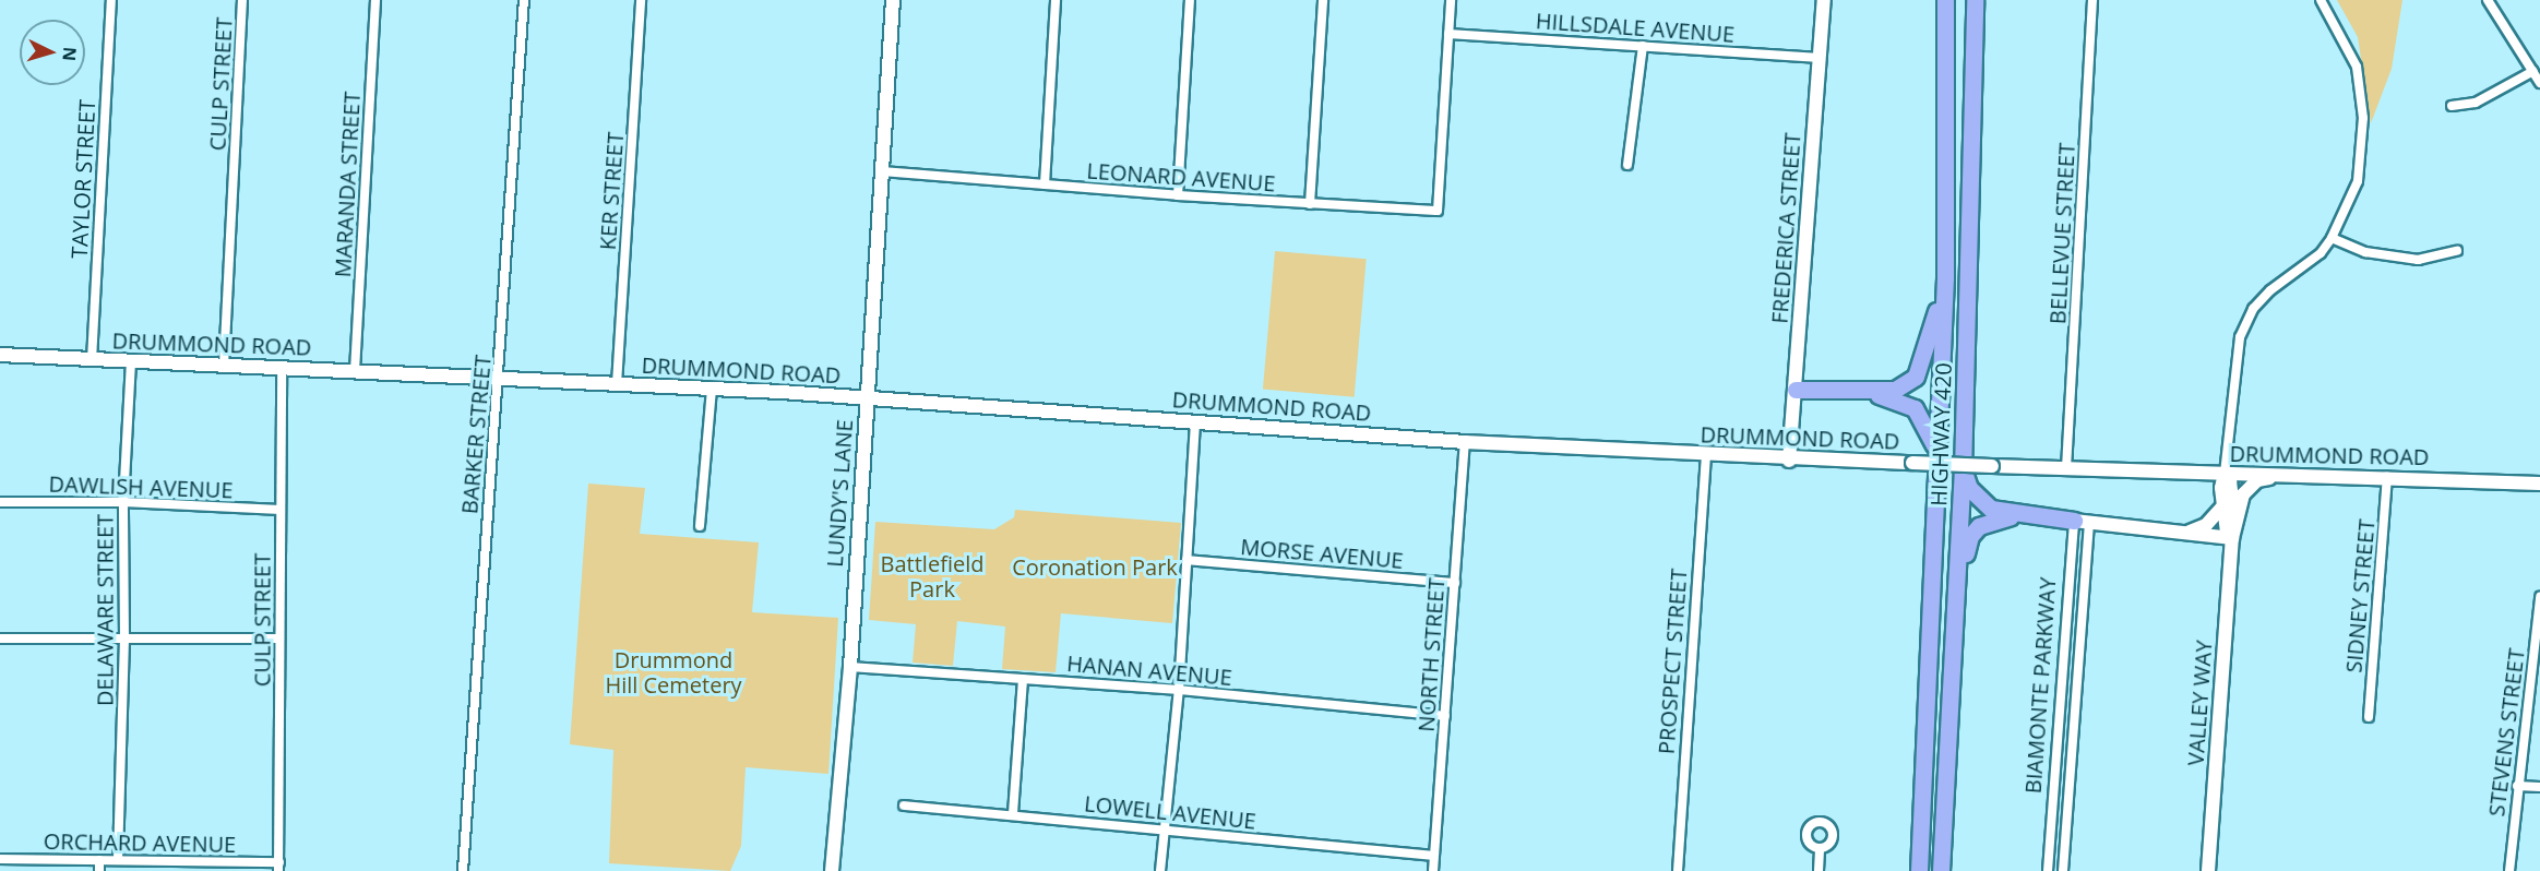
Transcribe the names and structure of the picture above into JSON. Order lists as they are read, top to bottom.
{
  "streets": {
    "highway": ["HIGHWAY 420"],
    "main road": [
      "FREDERICA STREET",
      "DRUMMOND ROAD",
      "LUNDY'S LANE",
      "VALLEY WAY"
    ],
    "street": [
      "HILLSDALE AVENUE",
      "CULP STREET",
      "LEONARD AVENUE",
      "TAYLOR STREET",
      "MARANDA STREET",
      "KER STREET",
      "BELLEVUE STREET",
      "BARKER STREET",
      "DAWLISH AVENUE",
      "MORSE AVENUE",
      "SIDNEY STREET",
      "DELAWARE STREET",
      "NORTH STREET",
      "PROSPECT STREET",
      "HANAN AVENUE",
      "BIAMONTE PARKWAY",
      "STEVENS STREET",
      "LOWELL AVENUE",
      "ORCHARD AVENUE"
    ]
  },
  "crossings": [
    ["HILLSDALE AVENUE", "LEONARD AVENUE"],
    ["HILLSDALE AVENUE", "FREDERICA STREET"],
    ["CULP STREET", "DRUMMOND ROAD"],
    ["CULP STREET", "DAWLISH AVENUE"],
    ["CULP STREET", "ORCHARD AVENUE"],
    ["LEONARD AVENUE", "LUNDY'S LANE"],
    ["TAYLOR STREET", "DRUMMOND ROAD"],
    ["MARANDA STREET", "DRUMMOND ROAD"],
    ["KER STREET", "DRUMMOND ROAD"],
    ["FREDERICA STREET", "DRUMMOND ROAD"],
    ["BELLEVUE STREET", "DRUMMOND ROAD"],
    ["DRUMMOND ROAD", "BARKER STREET"],
    ["DRUMMOND ROAD", "LUNDY'S LANE"],
    ["DRUMMOND ROAD", "SIDNEY STREET"],
    ["DRUMMOND ROAD", "DELAWARE STREET"],
    ["DRUMMOND ROAD", "NORTH STREET"],
    ["DRUMMOND ROAD", "PROSPECT STREET"],
    ["DRUMMOND ROAD", "VALLEY WAY"],
    ["DAWLISH AVENUE", "DELAWARE STREET"],
    ["LUNDY'S LANE", "HANAN AVENUE"],
    ["MORSE AVENUE", "NORTH STREET"],
    ["DELAWARE STREET", "ORCHARD AVENUE"],
    ["NORTH STREET", "HANAN AVENUE"],
    ["NORTH STREET", "LOWELL AVENUE"]
  ],
  "parks": ["Battlefield Park", "Coronation Park", "Drummond Hill Cemetery"],
  "north": "right"
}
